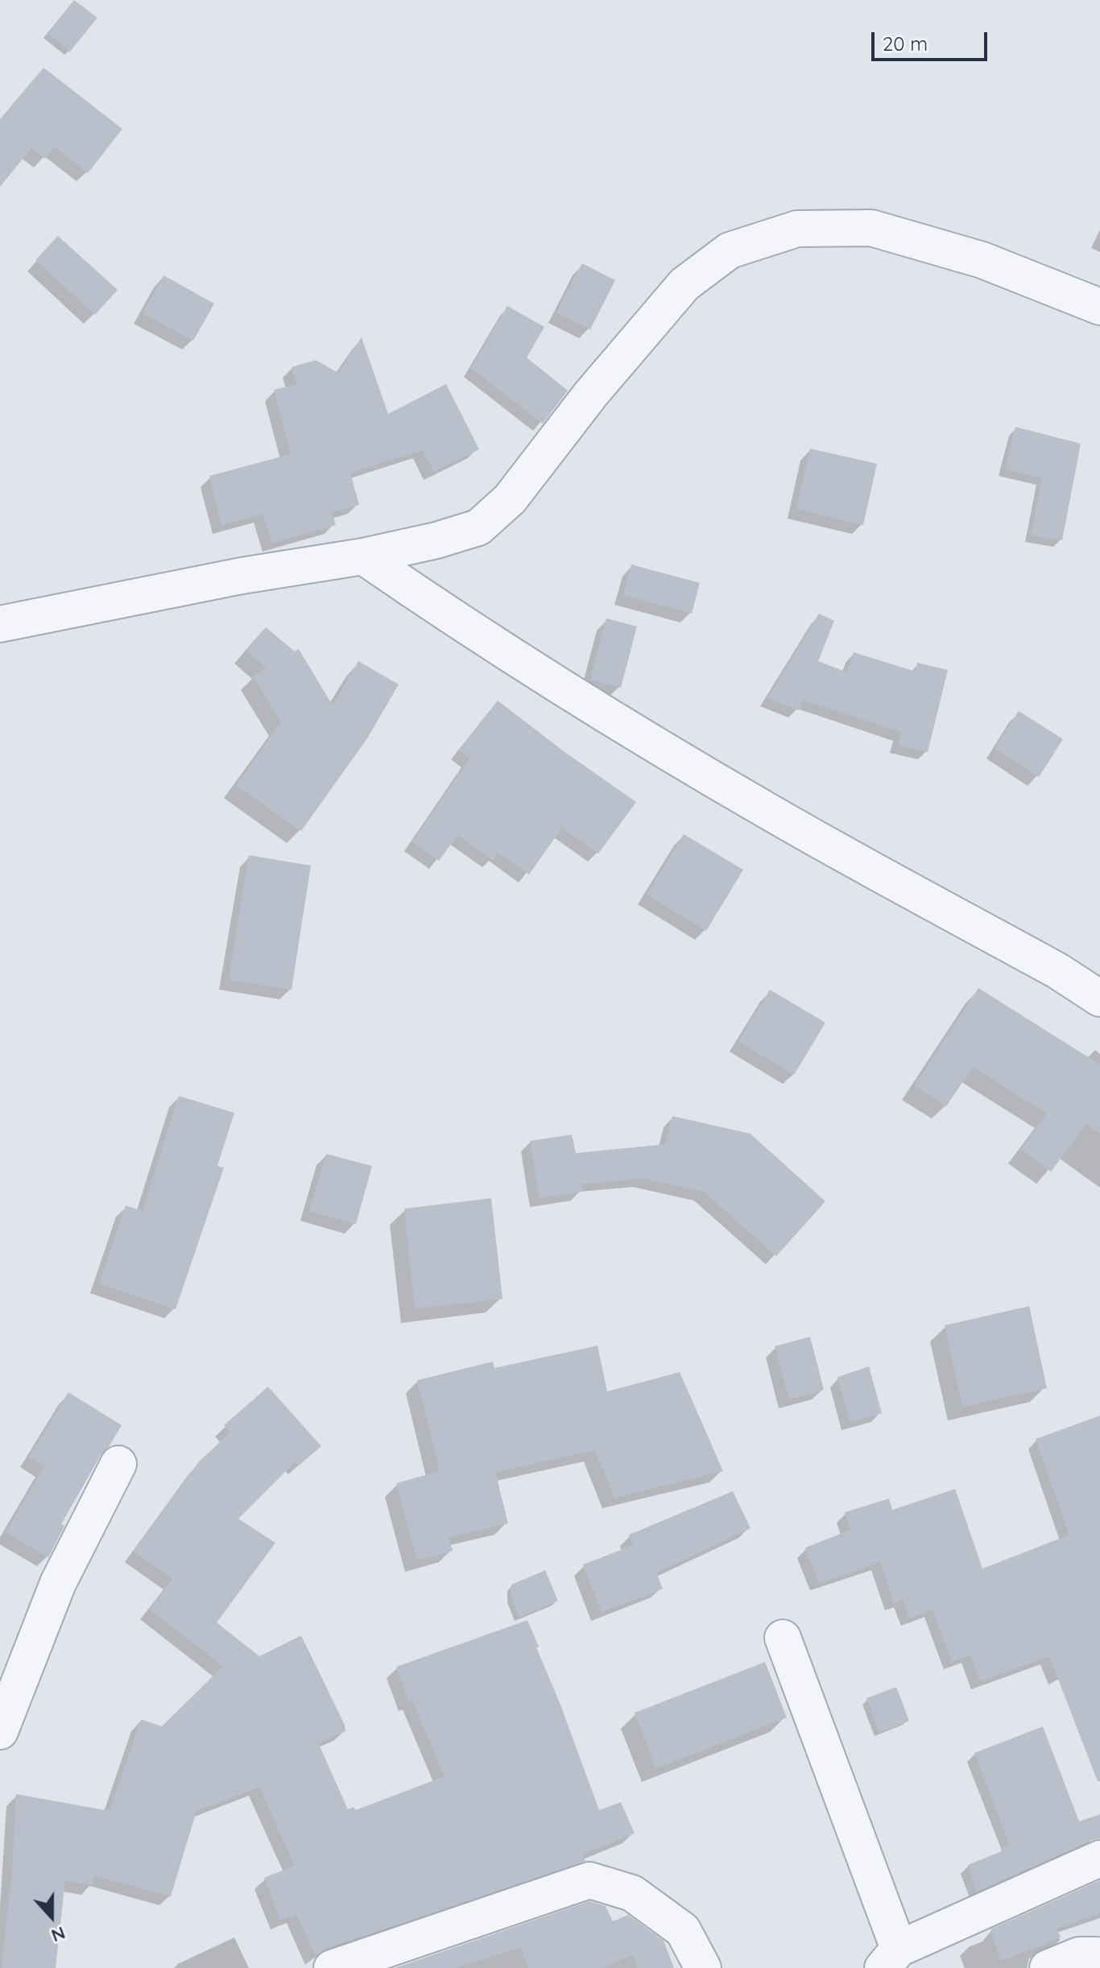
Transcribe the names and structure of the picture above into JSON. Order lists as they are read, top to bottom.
{
  "scale_bar": "20 m",
  "north": "bottom"
}
